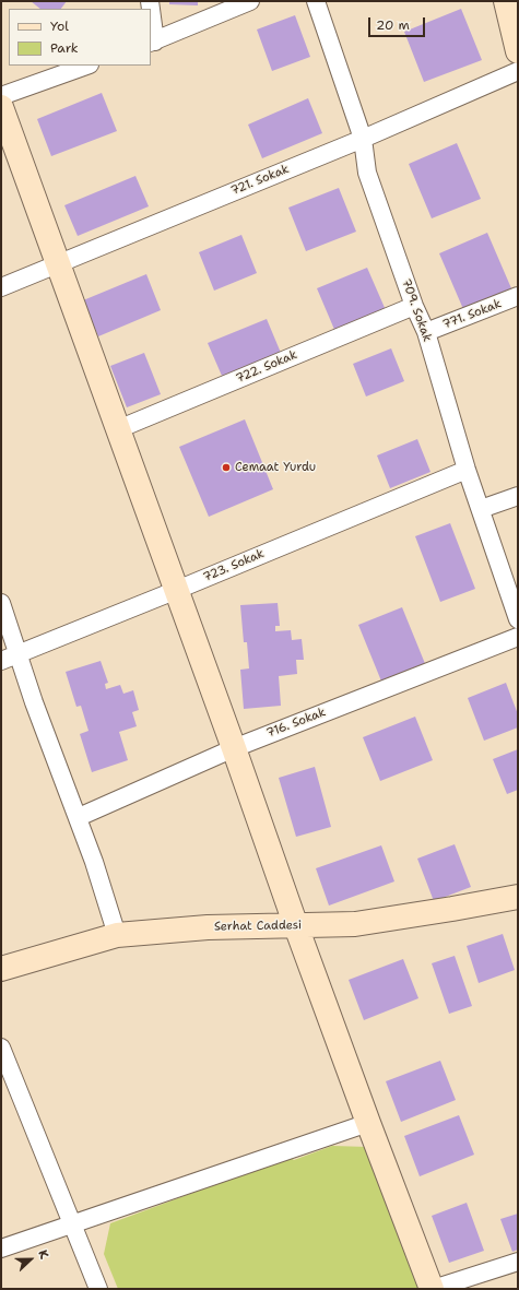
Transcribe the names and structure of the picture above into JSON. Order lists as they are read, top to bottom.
{
  "streets": {
    "street": [
      "721. Sokak",
      "709. Sokak",
      "771. Sokak",
      "722. Sokak",
      "723. Sokak",
      "716. Sokak",
      "Serhat Caddesi"
    ]
  },
  "crossings": [
    ["721. Sokak", "709. Sokak"],
    ["709. Sokak", "771. Sokak"],
    ["709. Sokak", "722. Sokak"],
    ["709. Sokak", "723. Sokak"]
  ],
  "places": ["Cemaat Yurdu"],
  "legend": ["Yol", "Park"],
  "scale_bar": "20 m",
  "north": "right"
}
